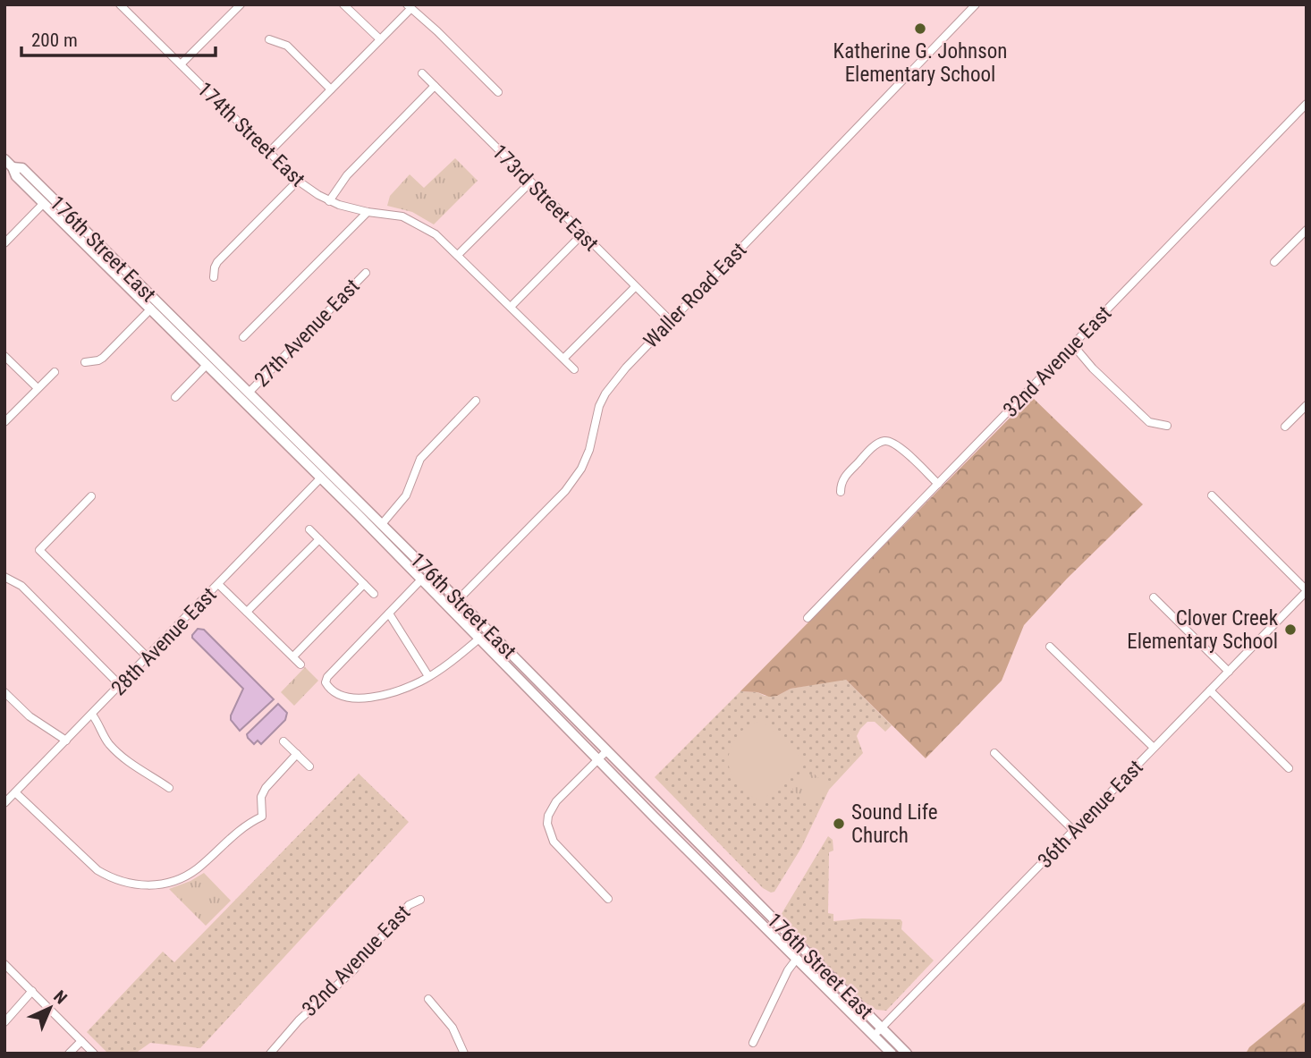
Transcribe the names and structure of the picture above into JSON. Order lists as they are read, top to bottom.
{
  "streets": {
    "main road": ["176th Street East"],
    "street": [
      "174th Street East",
      "173rd Street East",
      "Waller Road East",
      "27th Avenue East",
      "32nd Avenue East",
      "28th Avenue East",
      "36th Avenue East"
    ]
  },
  "crossings": [
    ["173rd Street East", "Waller Road East"],
    ["176th Street East", "Waller Road East"],
    ["176th Street East", "27th Avenue East"],
    ["176th Street East", "28th Avenue East"],
    ["176th Street East", "36th Avenue East"]
  ],
  "places": ["Katherine G. Johnson Elementary School", "Clover Creek Elementary School", "Sound Life Church"],
  "scale_bar": "200 m",
  "north": "top right"
}
